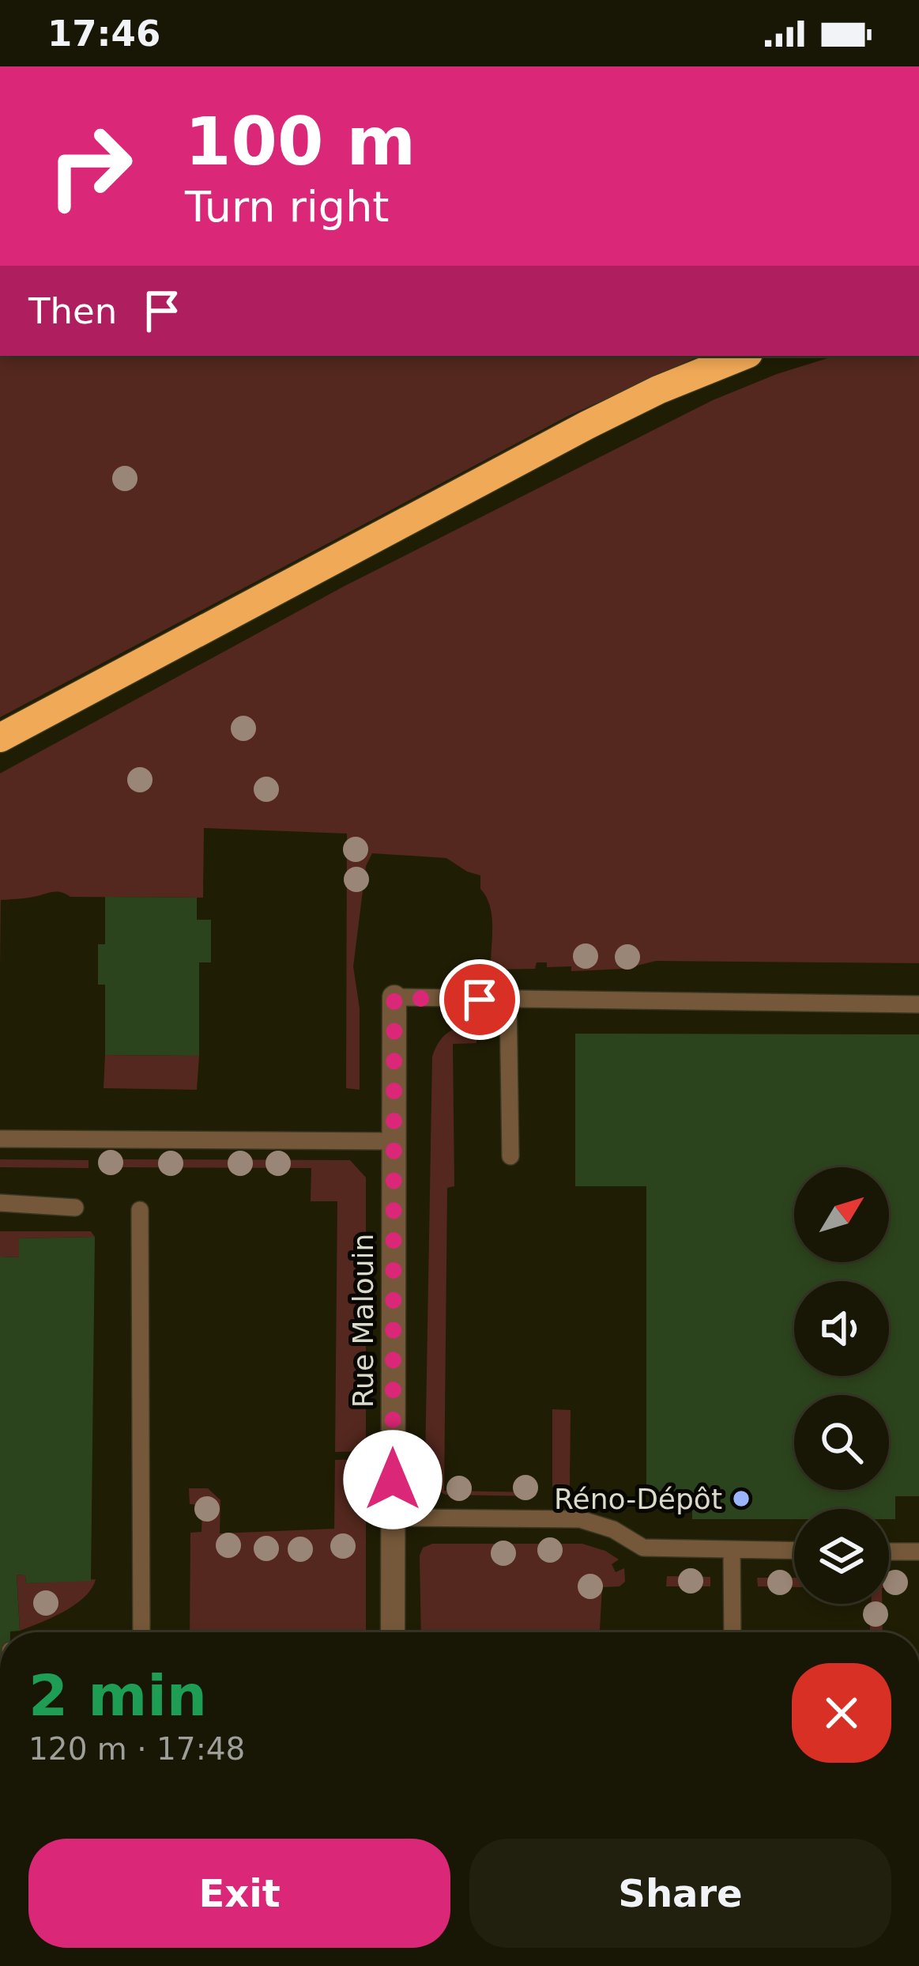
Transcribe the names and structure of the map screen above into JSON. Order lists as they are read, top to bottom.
{
  "streets": {
    "street": ["Rue Malouin"]
  },
  "places": ["Réno-Dépôt"],
  "north": "top right",
  "page": {
    "status": "17:46",
    "turn": ["100 m", "Turn right"],
    "then": "Then",
    "heading": ["2 min", "120 m · 17:48"],
    "buttons": ["Exit", "Share"]
  }
}
